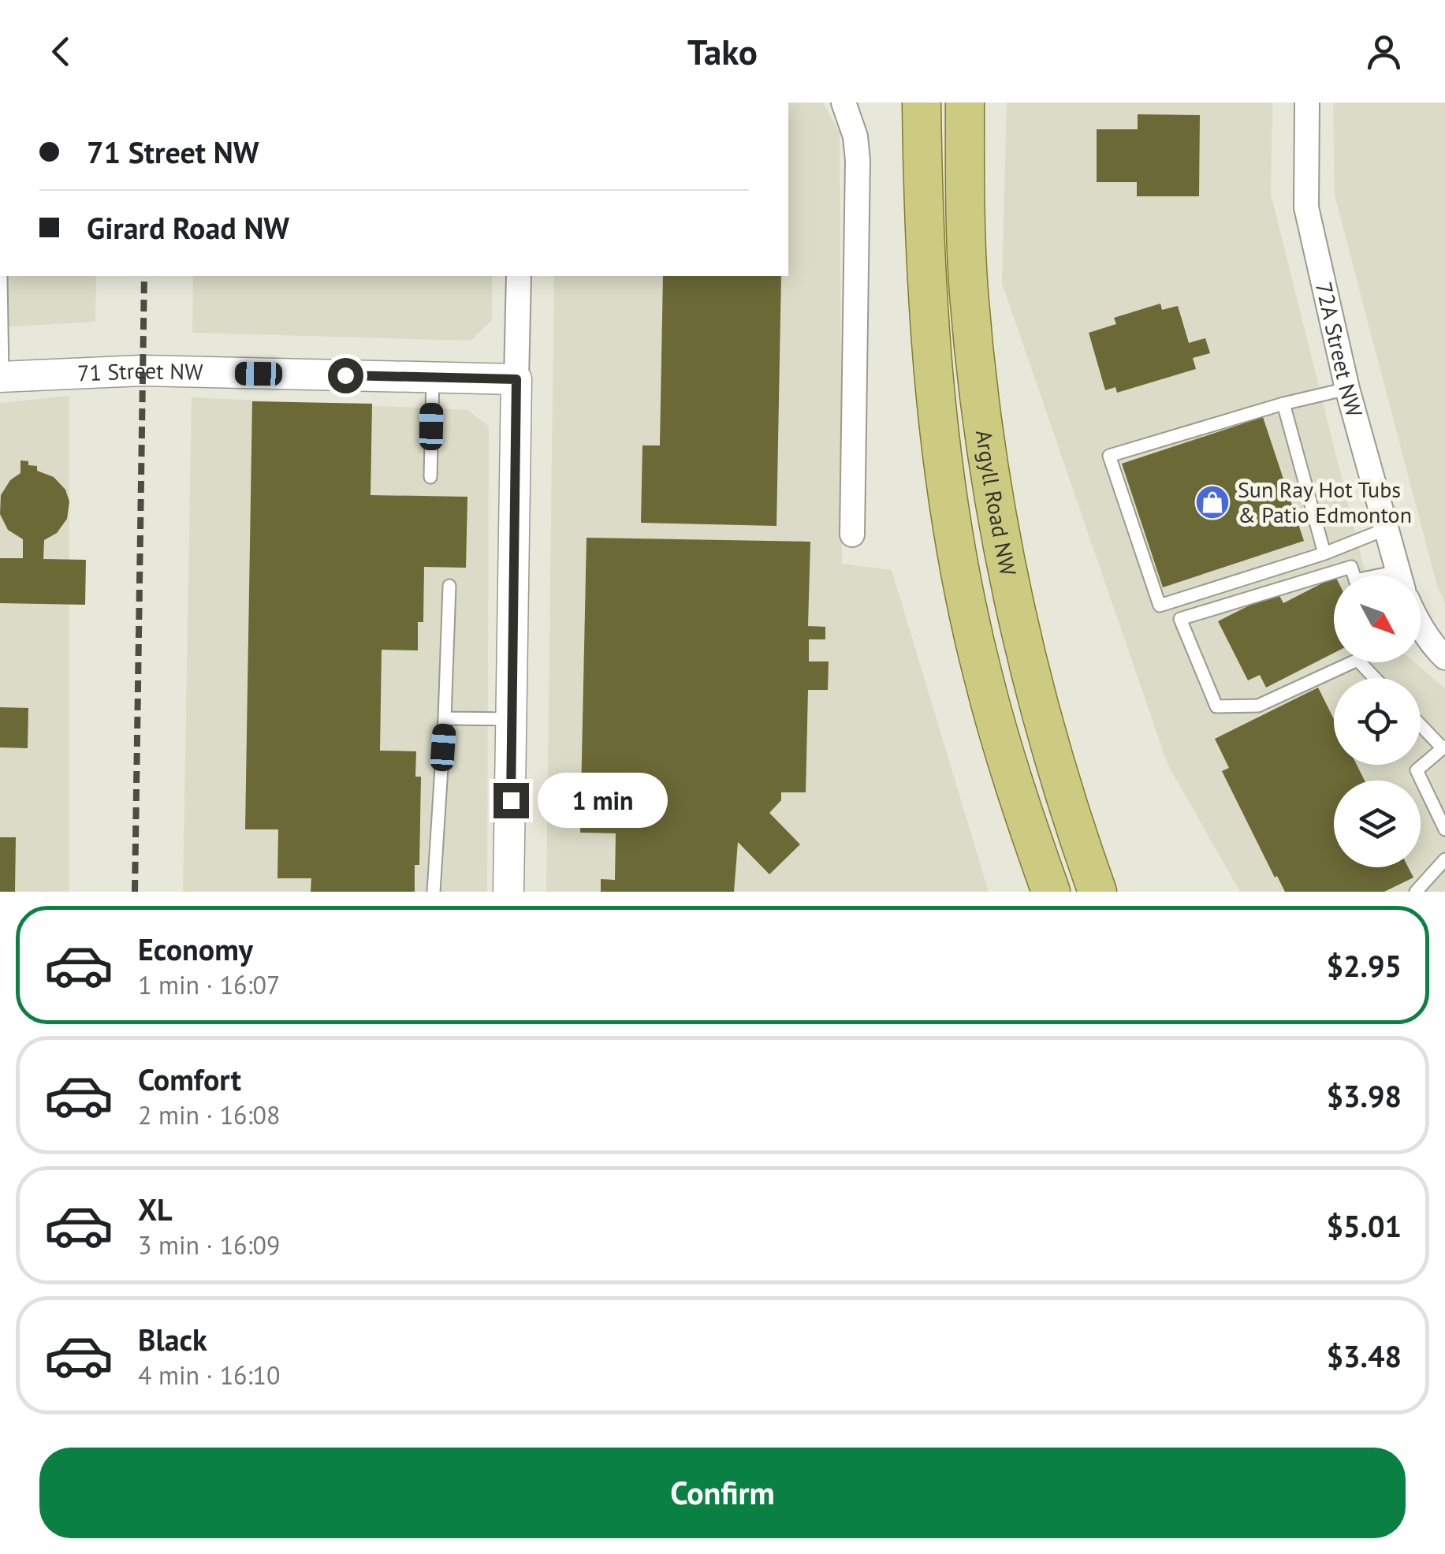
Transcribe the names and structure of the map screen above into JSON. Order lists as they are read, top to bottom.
{
  "streets": {
    "main road": ["Argyll Road NW"],
    "street": ["72A Street NW", "71 Street NW"]
  },
  "places": {
    "shop": ["Sun Ray Hot Tubs & Patio Edmonton"]
  },
  "north": "bottom right",
  "page": {
    "header": "Tako",
    "banner": ["71 Street NW", "Girard Road NW"],
    "bubble": "1 min",
    "list": [
      {
        "name": "Economy",
        "note": "1 min · 16:07",
        "value": "$2.95"
      },
      {
        "name": "Comfort",
        "note": "2 min · 16:08",
        "value": "$3.98"
      },
      {
        "name": "XL",
        "note": "3 min · 16:09",
        "value": "$5.01"
      },
      {
        "name": "Black",
        "note": "4 min · 16:10",
        "value": "$3.48"
      }
    ],
    "buttons": "Confirm"
  }
}
